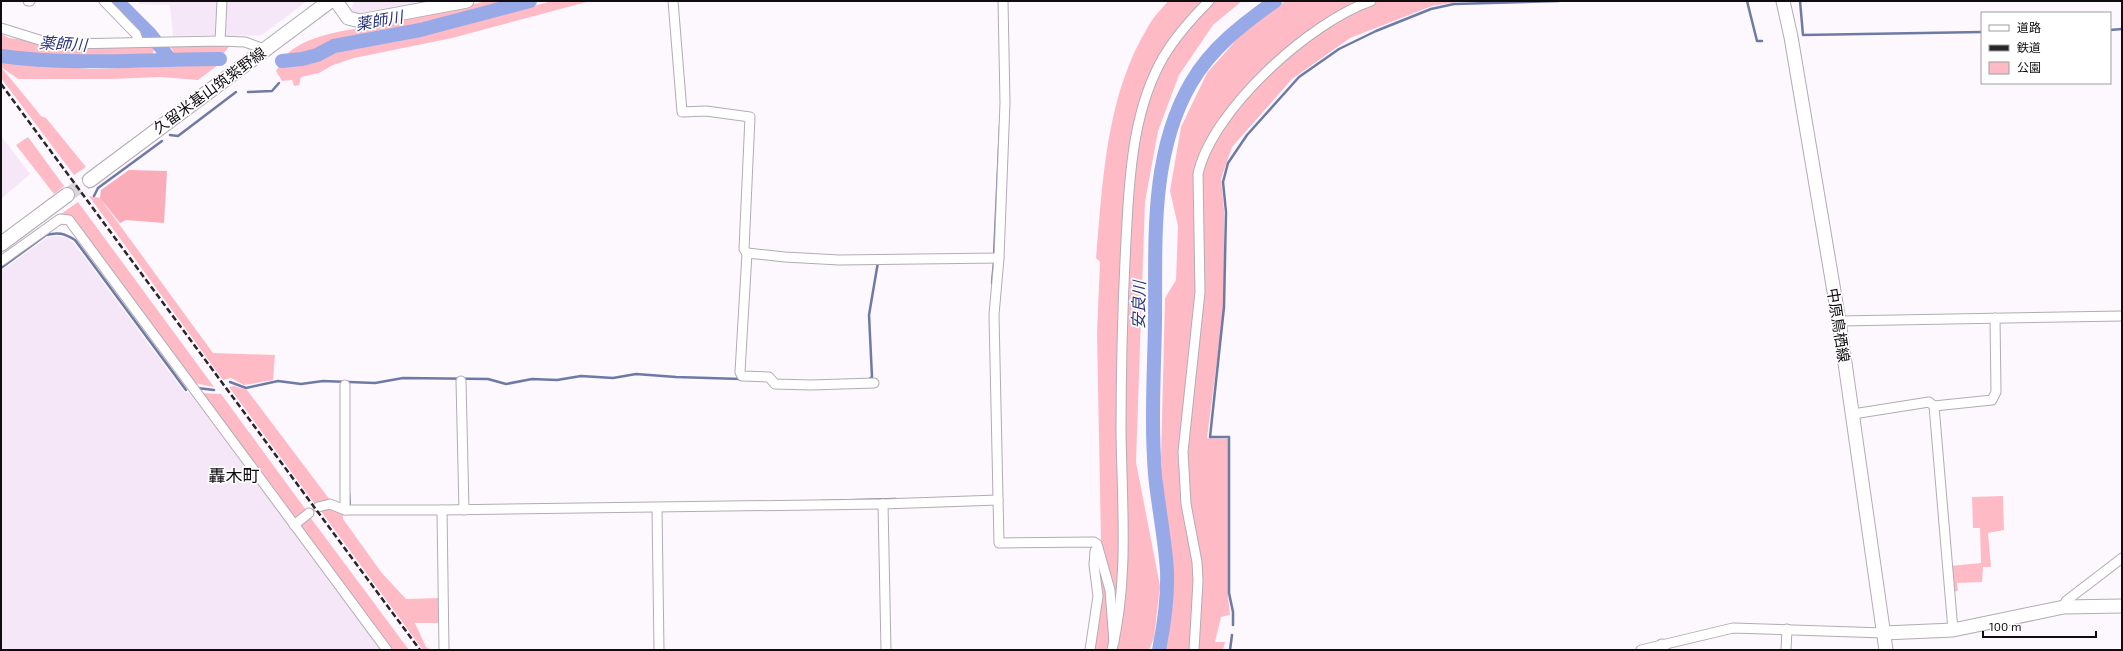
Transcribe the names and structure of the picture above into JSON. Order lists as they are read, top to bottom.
{
  "streets": {
    "main road": ["久留米基山筑紫野線", "中原鳥栖線"]
  },
  "districts": ["轟木町"],
  "water": ["薬師川", "安良川"],
  "legend": ["道路", "鉄道", "公園"],
  "scale_bar": "100 m"
}
